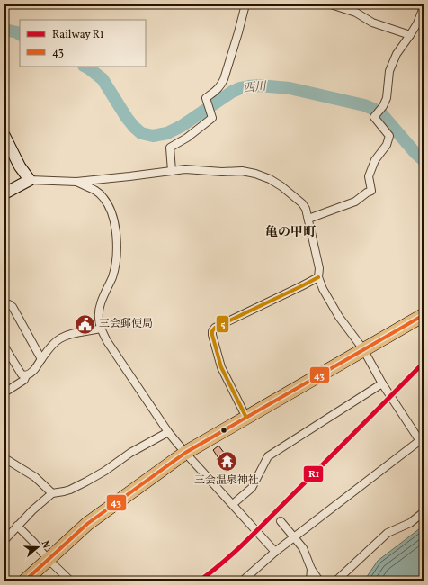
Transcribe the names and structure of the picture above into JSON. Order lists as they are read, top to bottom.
{
  "districts": ["亀の甲町"],
  "water": ["西川"],
  "places": {
    "public building": ["三会郵便局"],
    "temple": ["三会温泉神社"]
  },
  "lines": ["transit line 5", "transit line 43", "rail line R1"],
  "legend": ["Railway R1", "43"],
  "north": "right"
}
